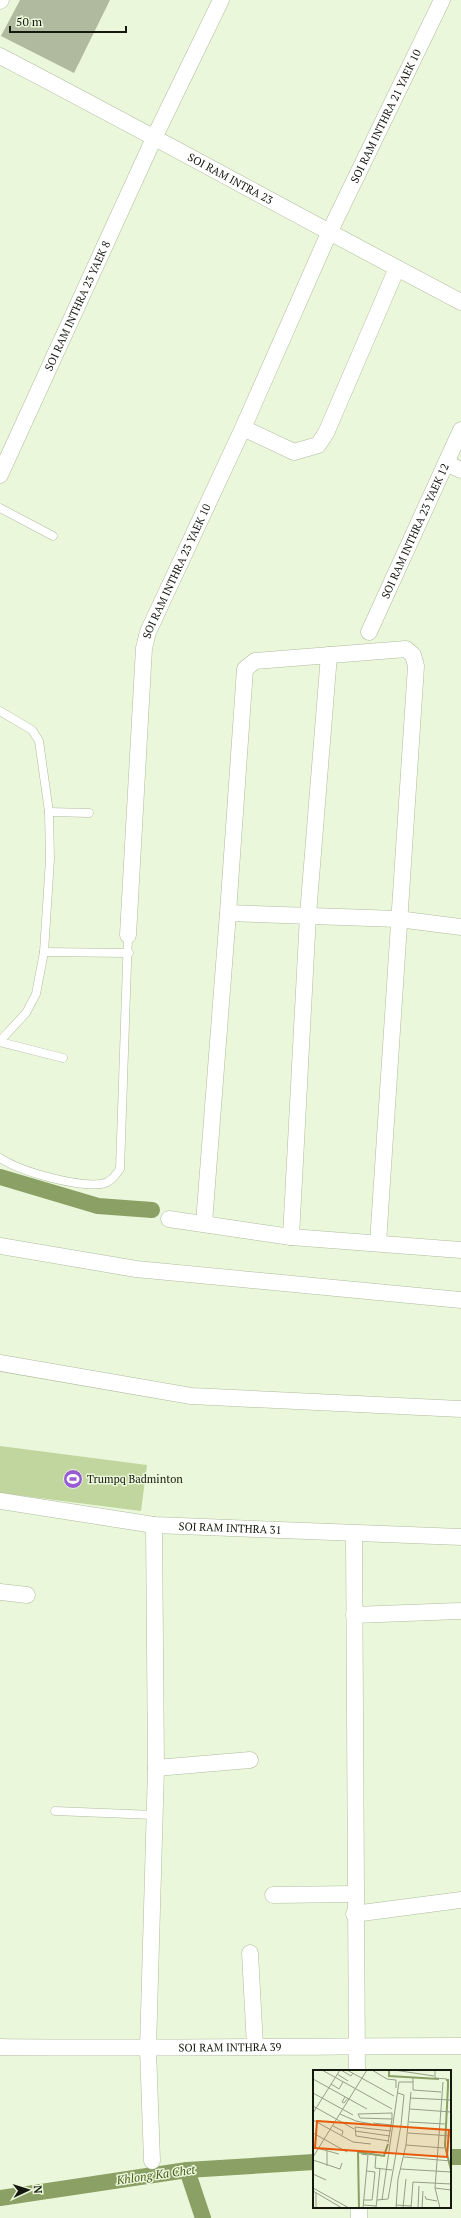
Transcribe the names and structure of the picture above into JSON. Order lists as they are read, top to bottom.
{
  "streets": {
    "street": [
      "SOI RAM INTHRA 21 YAEK 10",
      "SOI RAM INTRA 23",
      "SOI RAM INTHRA 23 YAEK 8",
      "SOI RAM INTHRA 23 YAEK 12",
      "SOI RAM INTHRA 23 YAEK 10",
      "SOI RAM INTHRA 31",
      "SOI RAM INTHRA 39"
    ]
  },
  "crossings": [
    ["SOI RAM INTHRA 21 YAEK 10", "SOI RAM INTRA 23"],
    ["SOI RAM INTHRA 21 YAEK 10", "SOI RAM INTHRA 23 YAEK 10"],
    ["SOI RAM INTRA 23", "SOI RAM INTHRA 23 YAEK 8"],
    ["SOI RAM INTRA 23", "SOI RAM INTHRA 23 YAEK 10"]
  ],
  "water": ["Khlong Ka Chet"],
  "places": {
    "sports": ["Trumpq Badminton"]
  },
  "scale_bar": "50 m",
  "north": "right"
}
